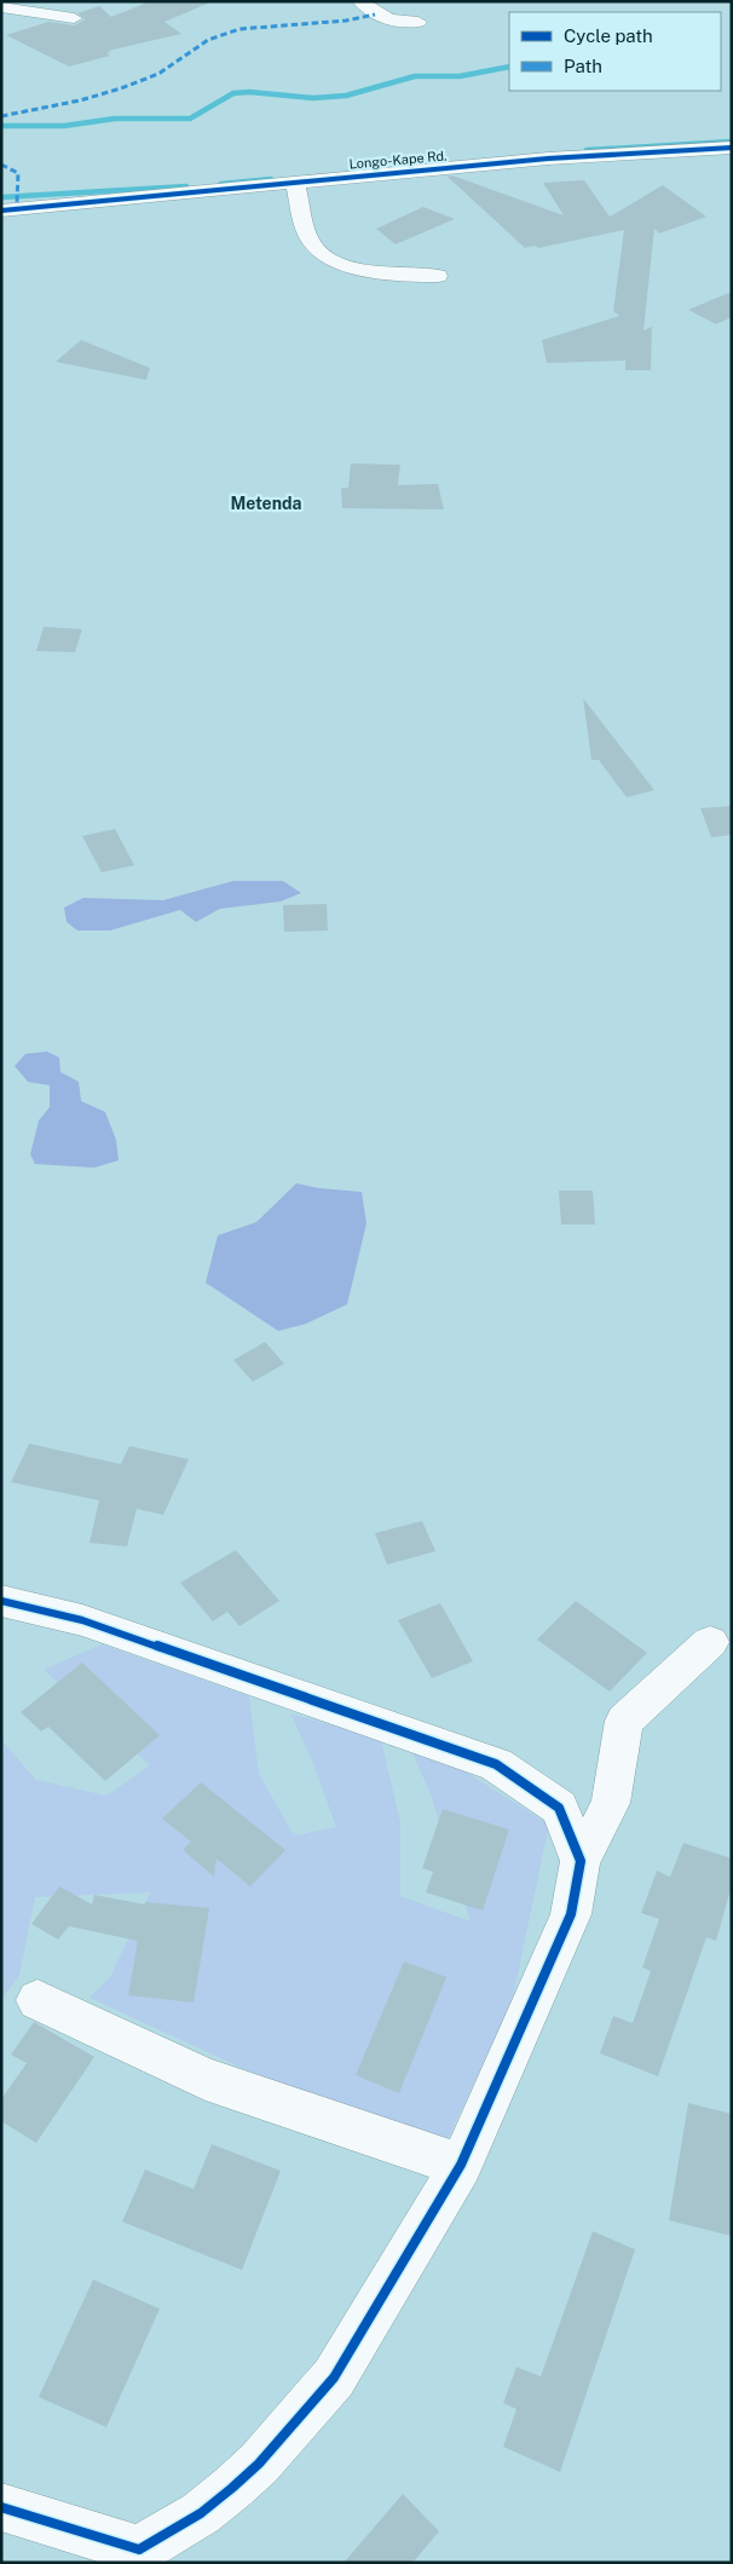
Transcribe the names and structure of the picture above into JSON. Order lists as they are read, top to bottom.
{
  "streets": {
    "street": ["Longo-Kape Rd."]
  },
  "districts": ["Metenda"],
  "legend": ["Cycle path", "Path"]
}
